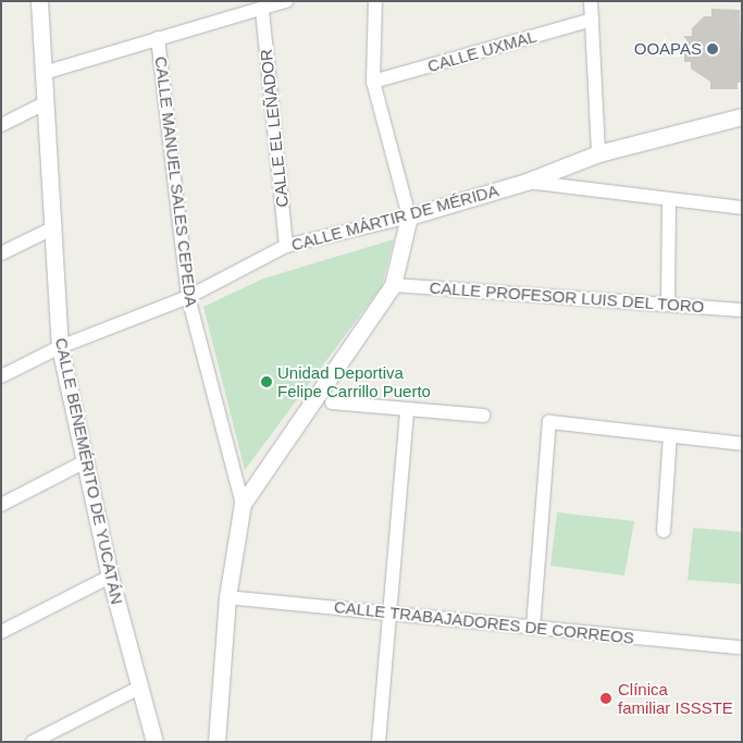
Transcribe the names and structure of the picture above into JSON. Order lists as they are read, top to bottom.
{
  "streets": {
    "street": [
      "CALLE UXMAL",
      "CALLE EL LEÑADOR",
      "CALLE MANUEL SALES CEPEDA",
      "CALLE MÁRTIR DE MÉRIDA",
      "CALLE PROFESOR LUIS DEL TORO",
      "CALLE BENEMÉRITO DE YUCATÁN",
      "CALLE TRABAJADORES DE CORREOS"
    ]
  },
  "crossings": [
    ["CALLE EL LEÑADOR", "CALLE MÁRTIR DE MÉRIDA"],
    ["CALLE MANUEL SALES CEPEDA", "CALLE MÁRTIR DE MÉRIDA"],
    ["CALLE MANUEL SALES CEPEDA", "CALLE TRABAJADORES DE CORREOS"],
    ["CALLE MÁRTIR DE MÉRIDA", "CALLE BENEMÉRITO DE YUCATÁN"]
  ],
  "places": ["OOAPAS", "Unidad Deportiva Felipe Carrillo Puerto", "Clínica familiar ISSSTE"]
}
